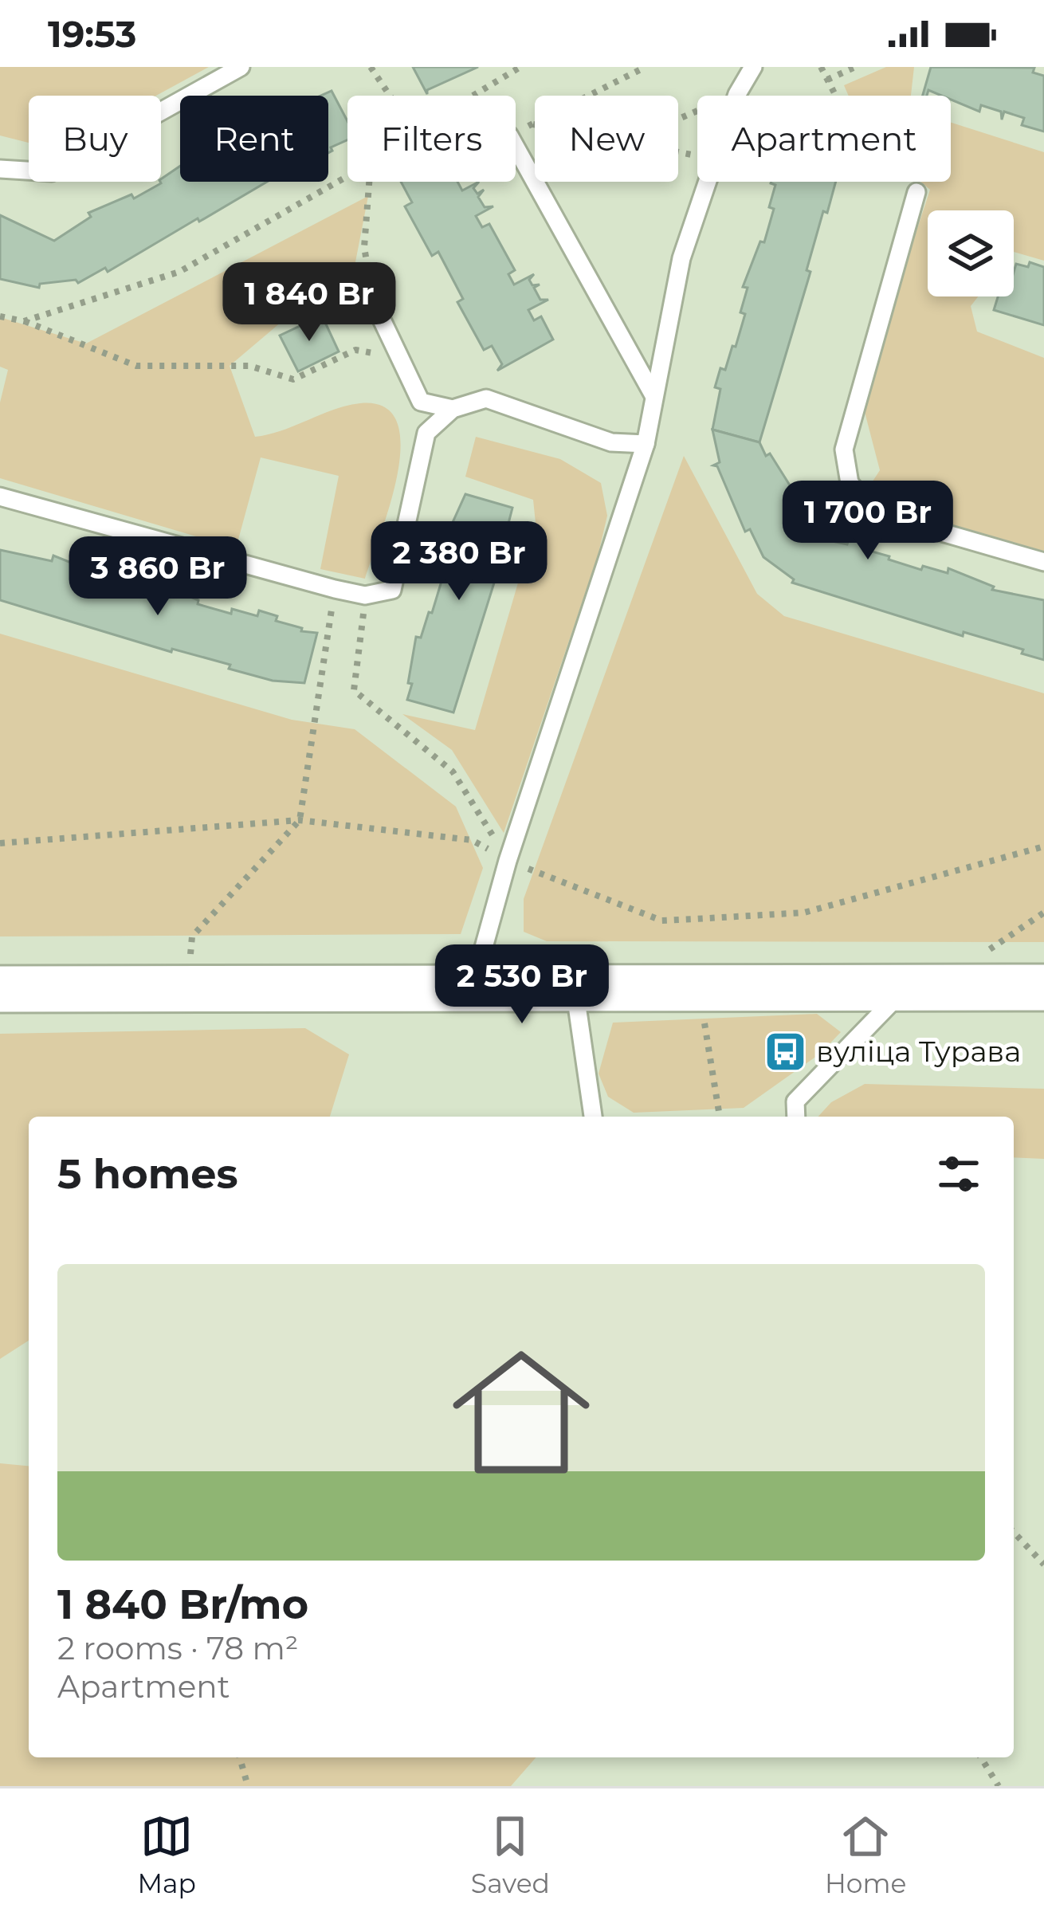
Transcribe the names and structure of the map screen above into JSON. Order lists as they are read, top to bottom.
{
  "places": {
    "bus stop": ["вуліца Турава"]
  },
  "page": {
    "status": "19:53",
    "chip": [
      "Buy",
      "Rent",
      "Filters",
      "New",
      "Apartment"
    ],
    "price": [
      "1 840 Br",
      "1 700 Br",
      "2 380 Br",
      "3 860 Br",
      "2 530 Br"
    ],
    "heading": "5 homes",
    "list": [
      {
        "name": "1 840 Br/mo",
        "note": "2 rooms · 78 m² · Apartment"
      }
    ],
    "tabs": ["Map", "Saved", "Home"]
  }
}
